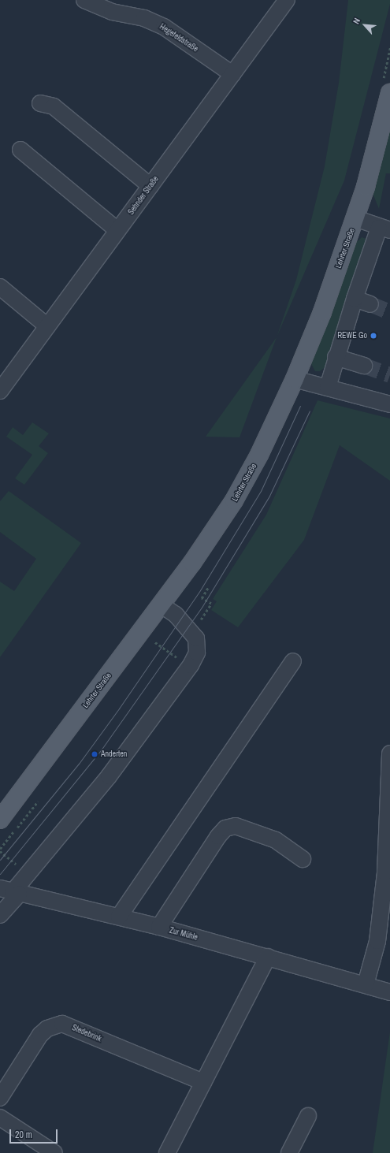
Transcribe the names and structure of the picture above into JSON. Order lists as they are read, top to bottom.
{
  "streets": {
    "main road": ["Lehrter Straße"],
    "street": [
      "Hegefeldstraße",
      "Sehnder Straße",
      "Zur Mühle",
      "Stedebrink"
    ]
  },
  "crossings": [
    ["Hegefeldstraße", "Sehnder Straße"]
  ],
  "places": ["REWE Go", "Anderten"],
  "scale_bar": "20 m",
  "north": "top left"
}
